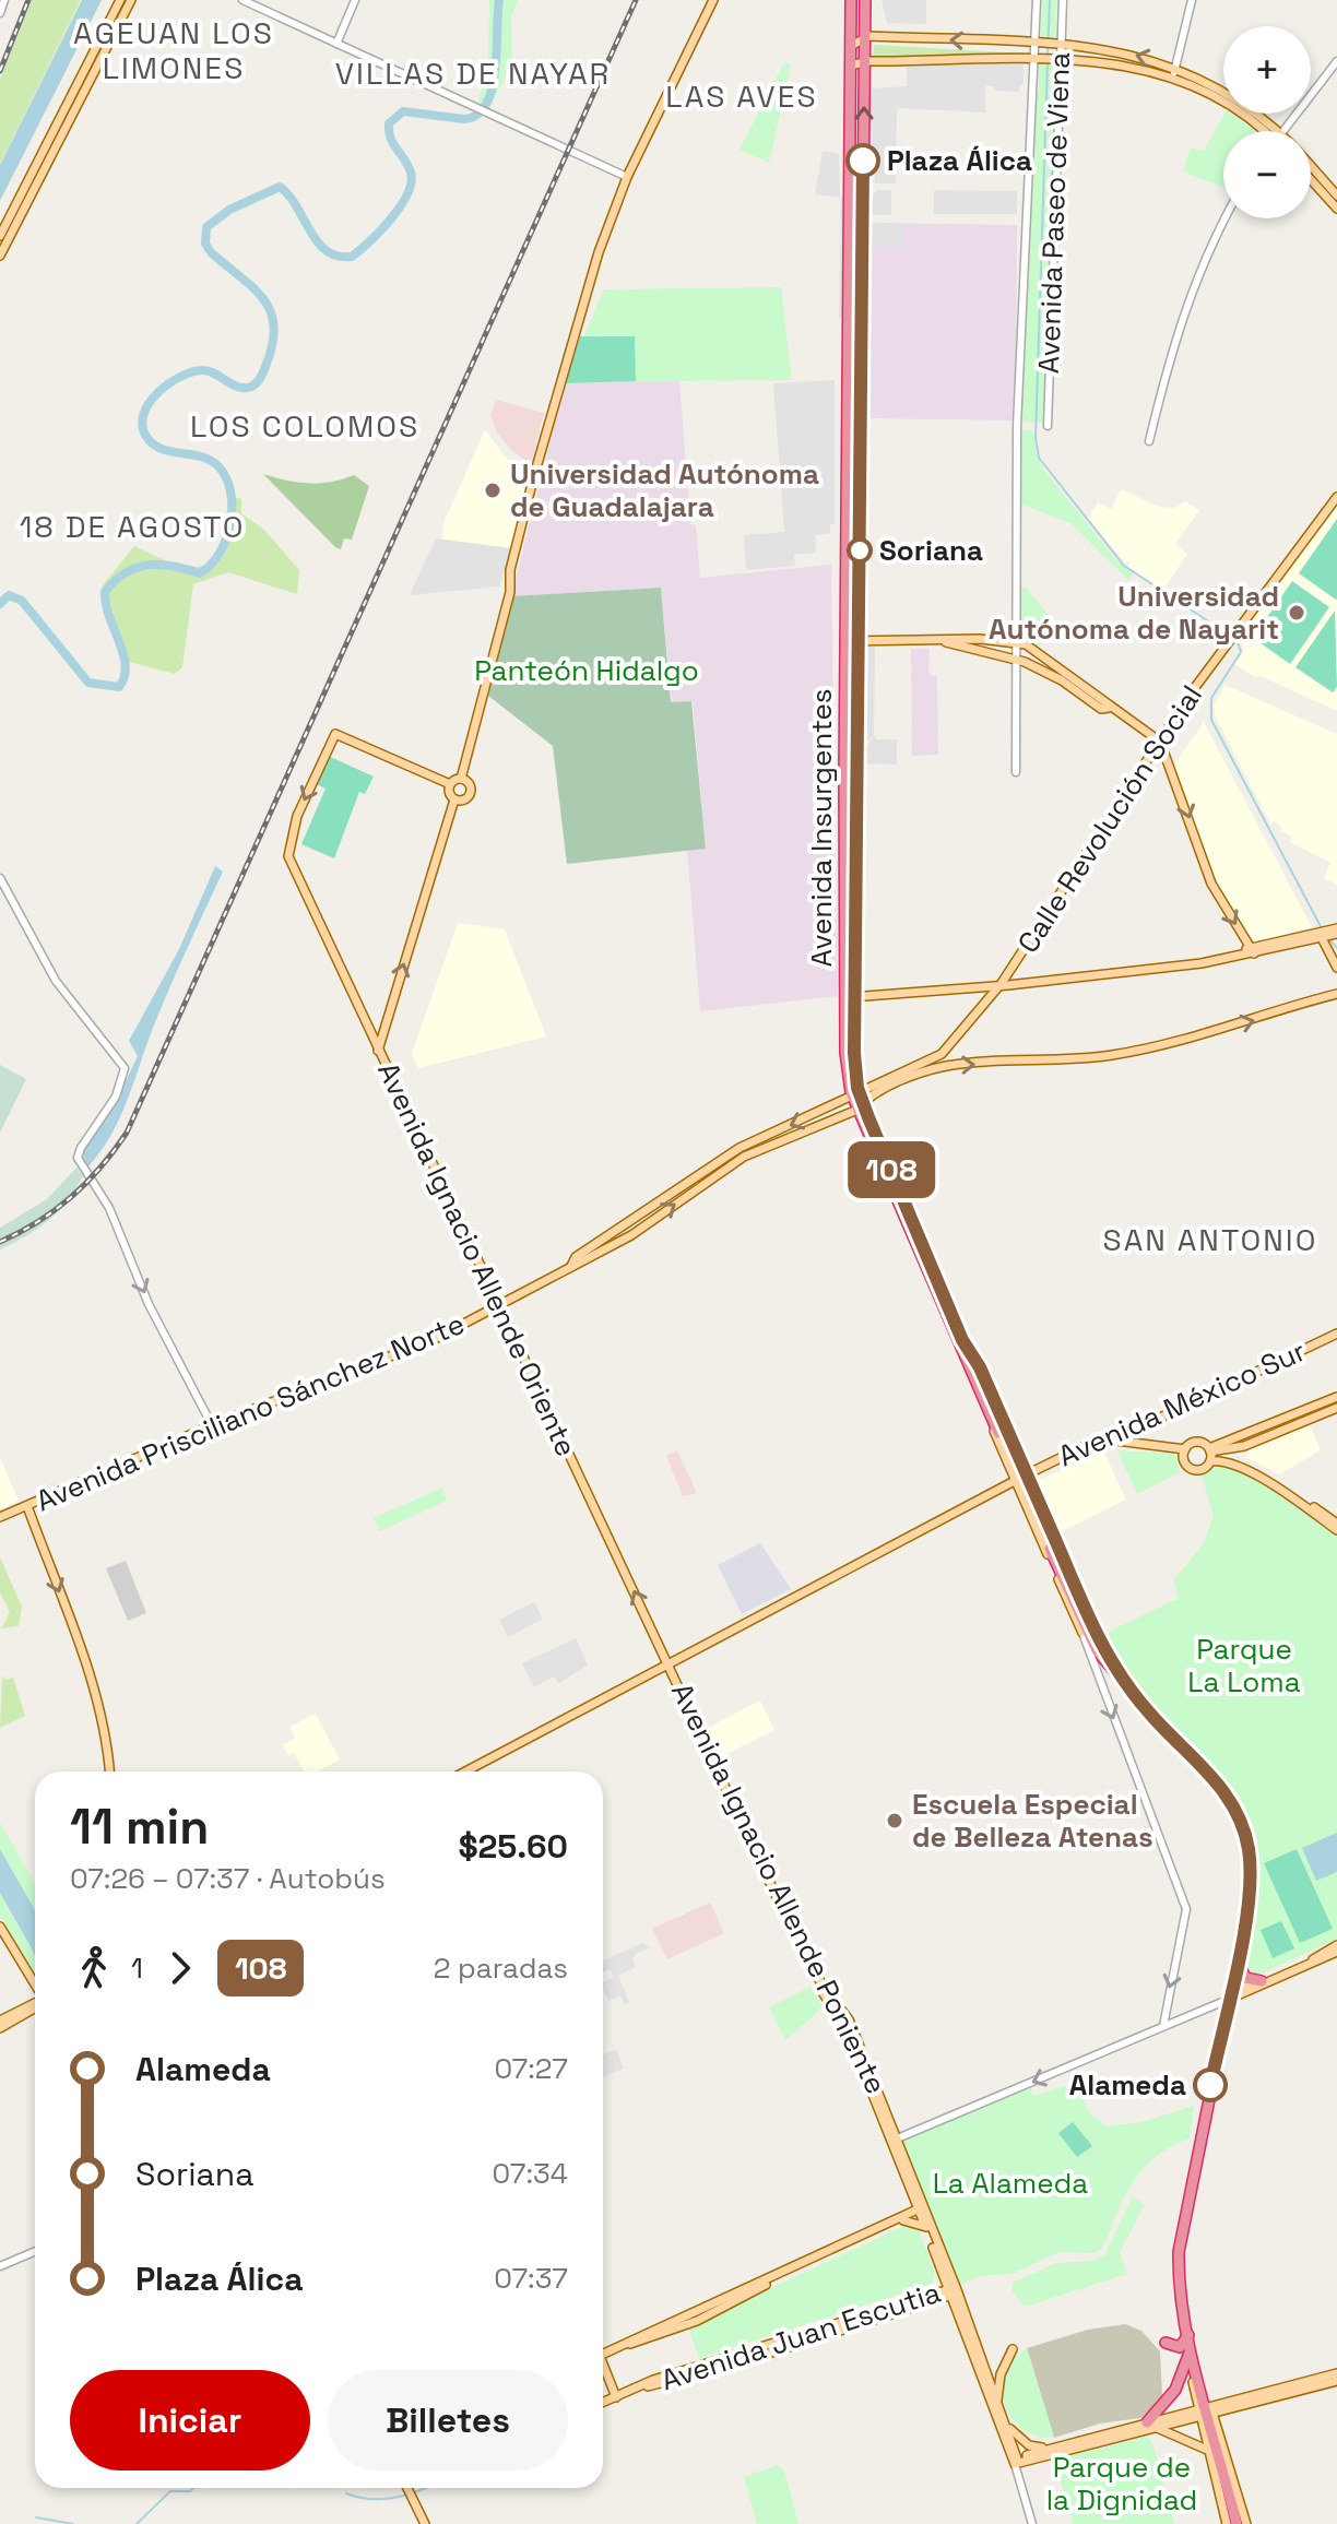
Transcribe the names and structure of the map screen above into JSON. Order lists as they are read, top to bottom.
{
  "streets": {
    "highway": ["Avenida Insurgentes"],
    "main road": [
      "Calle Revolución Social",
      "Avenida Ignacio Allende Oriente",
      "Avenida México Sur",
      "Avenida Prisciliano Sánchez Norte",
      "Avenida Ignacio Allende Poniente",
      "Avenida Juan Escutia"
    ],
    "street": ["Avenida Paseo de Viena"]
  },
  "crossings": [
    ["Calle Revolución Social", "Avenida Insurgentes"],
    ["Calle Revolución Social", "Avenida Prisciliano Sánchez Norte"],
    ["Avenida Insurgentes", "Avenida México Sur"],
    ["Avenida Insurgentes", "Avenida Prisciliano Sánchez Norte"],
    ["Avenida Ignacio Allende Oriente", "Avenida México Sur"],
    ["Avenida Ignacio Allende Oriente", "Avenida Prisciliano Sánchez Norte"],
    ["Avenida Ignacio Allende Oriente", "Avenida Ignacio Allende Poniente"],
    ["Avenida México Sur", "Avenida Ignacio Allende Poniente"],
    ["Avenida Ignacio Allende Poniente", "Avenida Juan Escutia"]
  ],
  "districts": [
    "AGEUAN LOS LIMONES",
    "VILLAS DE NAYAR",
    "LAS AVES",
    "LOS COLOMOS",
    "18 DE AGOSTO",
    "SAN ANTONIO"
  ],
  "parks": [
    "Panteón Hidalgo",
    "Parque La Loma",
    "La Alameda",
    "Parque de la Dignidad"
  ],
  "places": [
    "Plaza Álica",
    "Universidad Autónoma de Guadalajara",
    "Soriana",
    "Universidad Autónoma de Nayarit",
    "Escuela Especial de Belleza Atenas",
    "Alameda"
  ],
  "lines": ["bus line 108"],
  "page": {
    "on_map": "108",
    "map_buttons": ["+", "−"],
    "heading": ["11 min", "07:26 – 07:37 · Autobús", "$25.60"],
    "legs": ["1", "108", "2 paradas"],
    "list": [
      {
        "name": "Alameda",
        "value": "07:27"
      },
      {
        "name": "Soriana",
        "value": "07:34"
      },
      {
        "name": "Plaza Álica",
        "value": "07:37"
      }
    ],
    "buttons": ["Iniciar", "Billetes"]
  }
}
